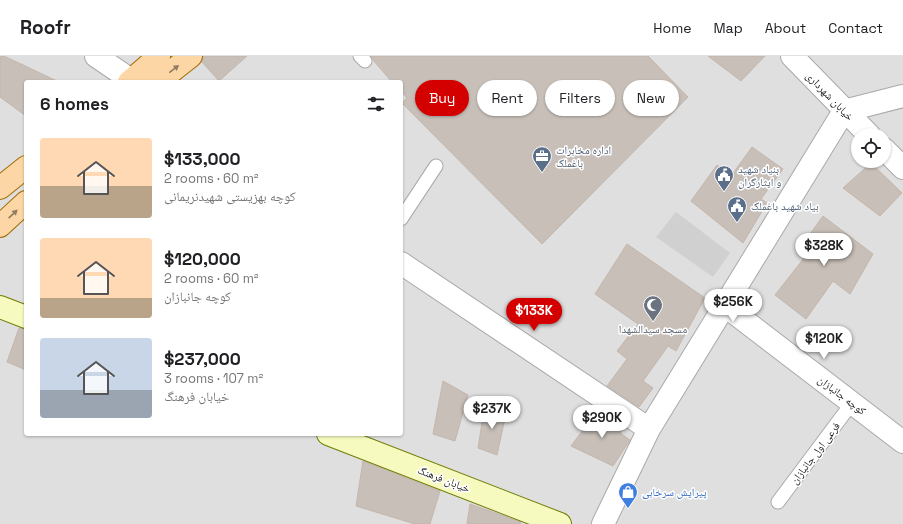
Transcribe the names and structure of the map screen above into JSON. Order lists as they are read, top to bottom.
{
  "streets": {
    "main road": ["خیابان فرهنگ"],
    "street": ["خیابان شهرداری", "کوچه جانبازان"],
    "lane": ["فرعی اول جانبازان"]
  },
  "crossings": [
    ["کوچه جانبازان", "فرعی اول جانبازان"]
  ],
  "places": {
    "office": ["اداره مخابرات باغملک"],
    "public building": ["بنیاد شهید و ایثارگران", "بیاد شهید باغملک"],
    "mosque": ["مسجد سیدالشهدا"],
    "shop": ["پیرایش سرخابی"]
  },
  "page": {
    "header": "Roofr",
    "nav": [
      "Home",
      "Map",
      "About",
      "Contact"
    ],
    "chip": [
      "Buy",
      "Rent",
      "Filters",
      "New"
    ],
    "heading": "6 homes",
    "list": [
      {
        "name": "$133,000",
        "note": "2 rooms · 60 m² · کوچه بهزیستی شهیدنریمانی"
      },
      {
        "name": "$120,000",
        "note": "2 rooms · 60 m² · کوچه جانبازان"
      },
      {
        "name": "$237,000",
        "note": "3 rooms · 107 m² · خیابان فرهنگ"
      }
    ],
    "price": [
      "$328K",
      "$256K",
      "$133K",
      "$120K",
      "$237K",
      "$290K"
    ]
  }
}
